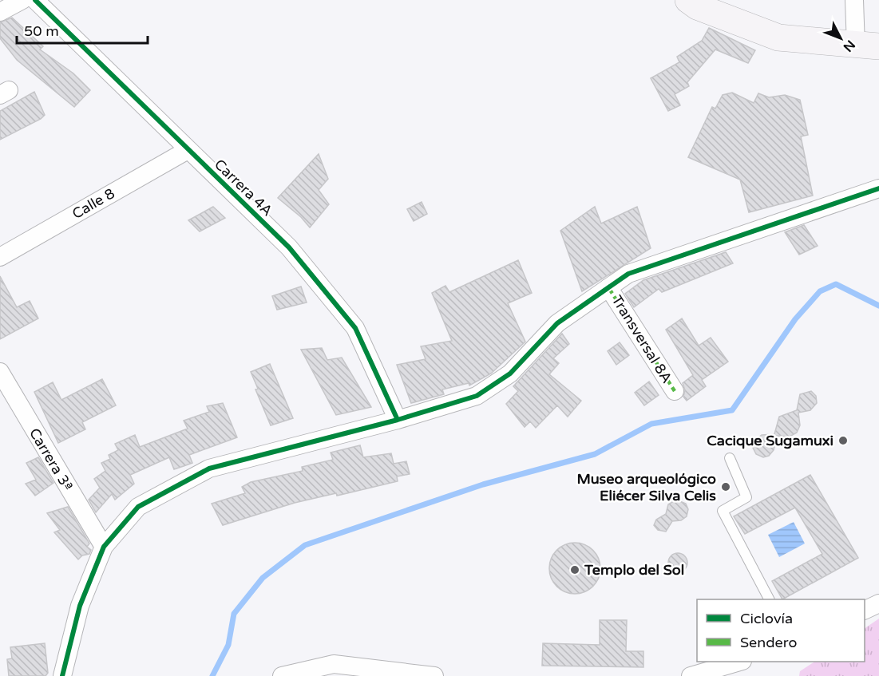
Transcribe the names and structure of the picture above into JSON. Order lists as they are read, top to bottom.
{
  "streets": {
    "street": [
      "Carrera 4A",
      "Calle 8",
      "Transversal 8A",
      "Carrera 3ª"
    ]
  },
  "crossings": [
    ["Carrera 4A", "Calle 8"]
  ],
  "places": ["Cacique Sugamuxi", "Museo arqueológico Eliécer Silva Celis", "Templo del Sol"],
  "legend": ["Ciclovía", "Sendero"],
  "scale_bar": "50 m",
  "north": "bottom right"
}
